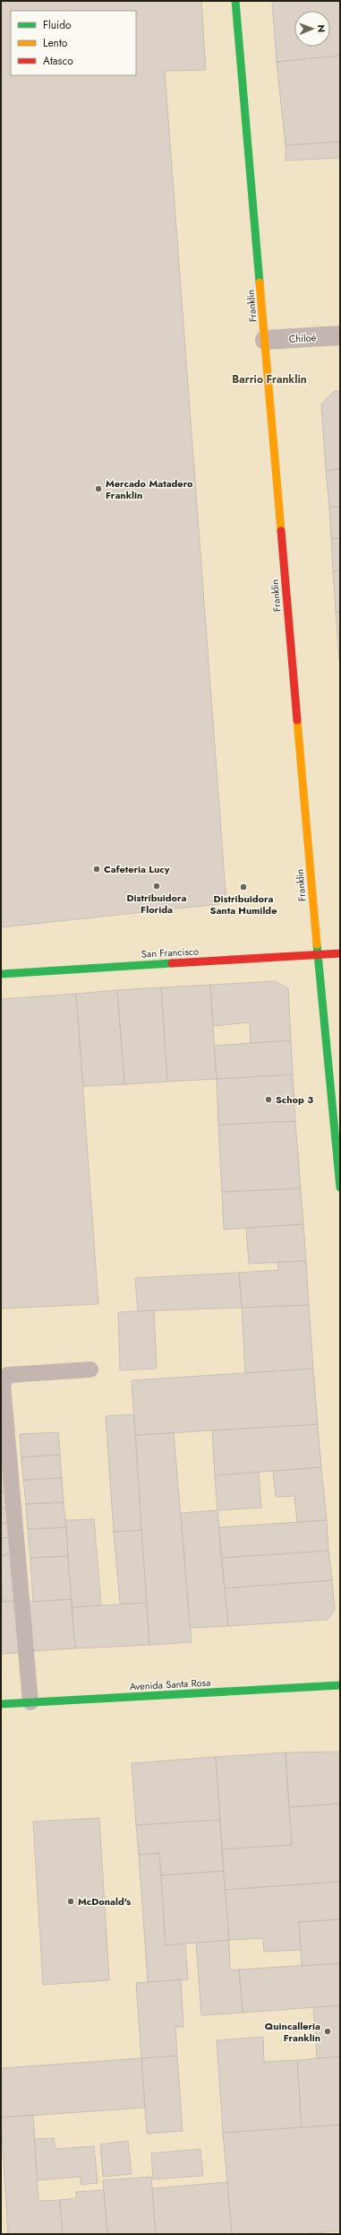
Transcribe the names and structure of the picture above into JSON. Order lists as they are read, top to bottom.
{
  "streets": {
    "main road": ["Franklin", "San Francisco", "Avenida Santa Rosa"],
    "street": ["Chiloé"]
  },
  "crossings": [
    ["Franklin", "Chiloé"],
    ["Franklin", "San Francisco"]
  ],
  "districts": ["Barrio Franklin"],
  "places": [
    "Mercado Matadero Franklin",
    "Cafeteria Lucy",
    "Distribuidora Florida",
    "Distribuidora Santa Humilde",
    "Schop 3",
    "McDonald's",
    "Quincalleria Franklin"
  ],
  "legend": ["Fluido", "Lento", "Atasco"],
  "north": "right"
}
